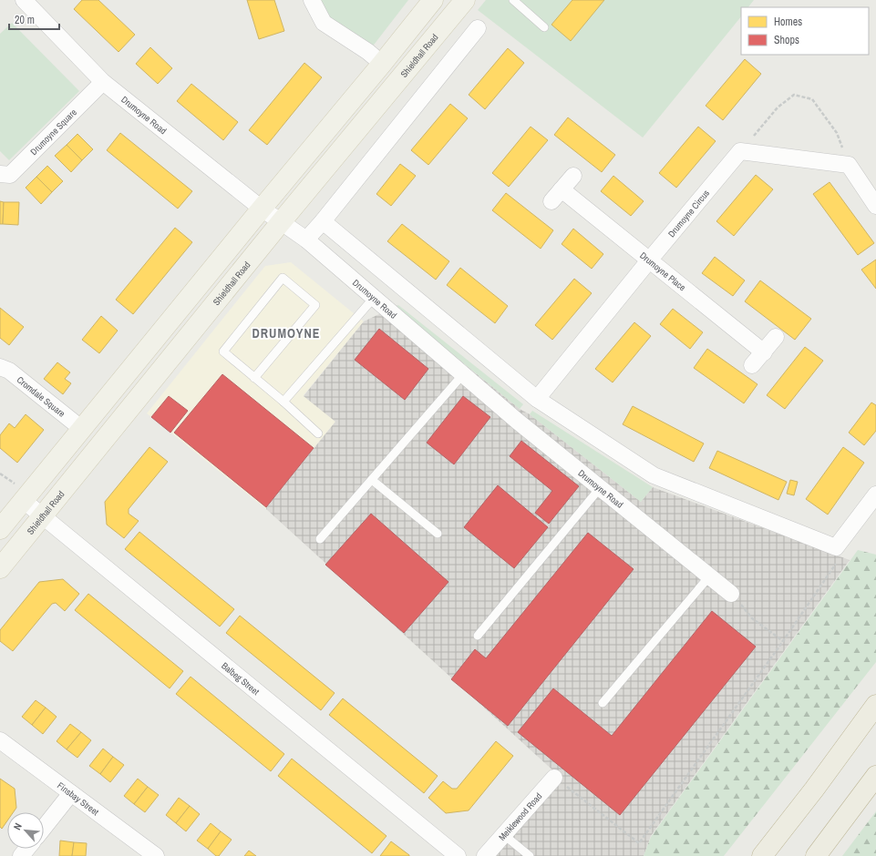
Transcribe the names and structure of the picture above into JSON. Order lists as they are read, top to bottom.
{
  "streets": {
    "main road": ["Shieldhall Road"],
    "street": [
      "Drumoyne Road",
      "Drumoyne Square",
      "Drumoyne Circus",
      "Drumoyne Place",
      "Cromdale Square",
      "Balbeg Street",
      "Finsbay Street",
      "Meiklewood Road"
    ]
  },
  "crossings": [
    ["Shieldhall Road", "Drumoyne Road"],
    ["Shieldhall Road", "Balbeg Street"],
    ["Drumoyne Road", "Drumoyne Square"],
    ["Drumoyne Circus", "Drumoyne Place"]
  ],
  "districts": ["DRUMOYNE"],
  "legend": ["Homes", "Shops"],
  "scale_bar": "20 m",
  "north": "top left"
}
